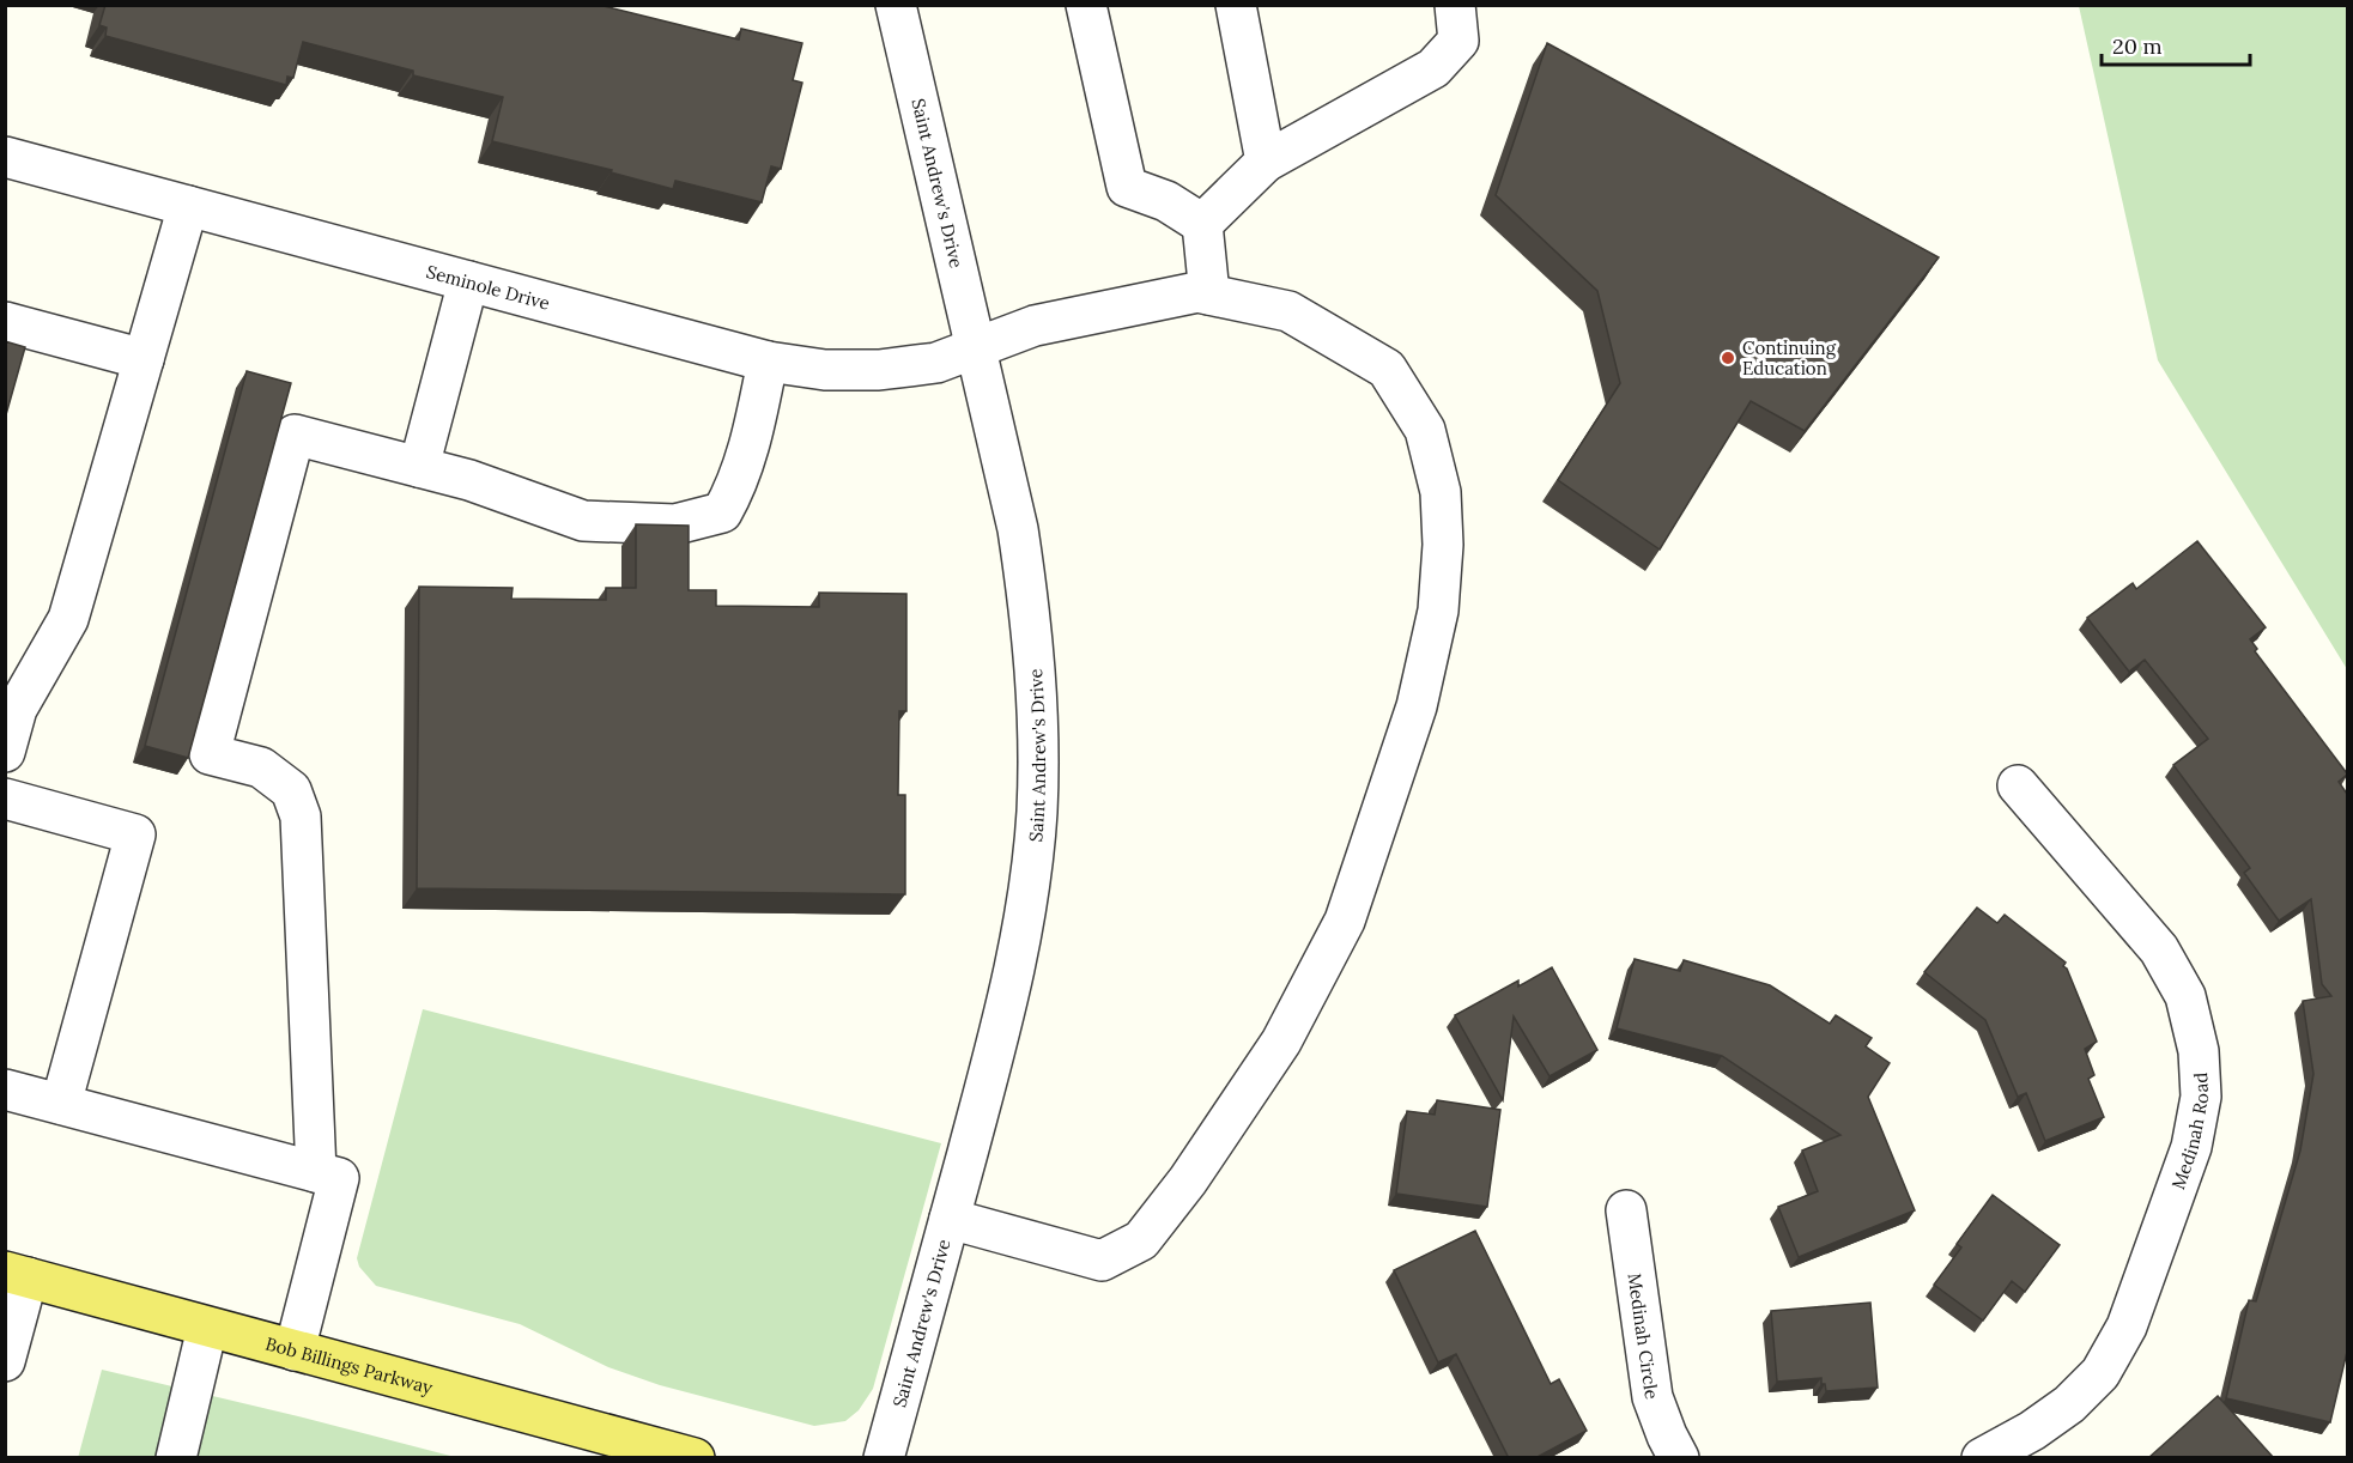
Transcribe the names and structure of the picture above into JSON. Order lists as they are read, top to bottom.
{
  "streets": {
    "main road": ["Bob Billings Parkway"],
    "street": [
      "Saint Andrew's Drive",
      "Seminole Drive",
      "Medinah Road",
      "Medinah Circle"
    ]
  },
  "crossings": [
    ["Saint Andrew's Drive", "Seminole Drive"]
  ],
  "places": ["Continuing Education"],
  "scale_bar": "20 m"
}
